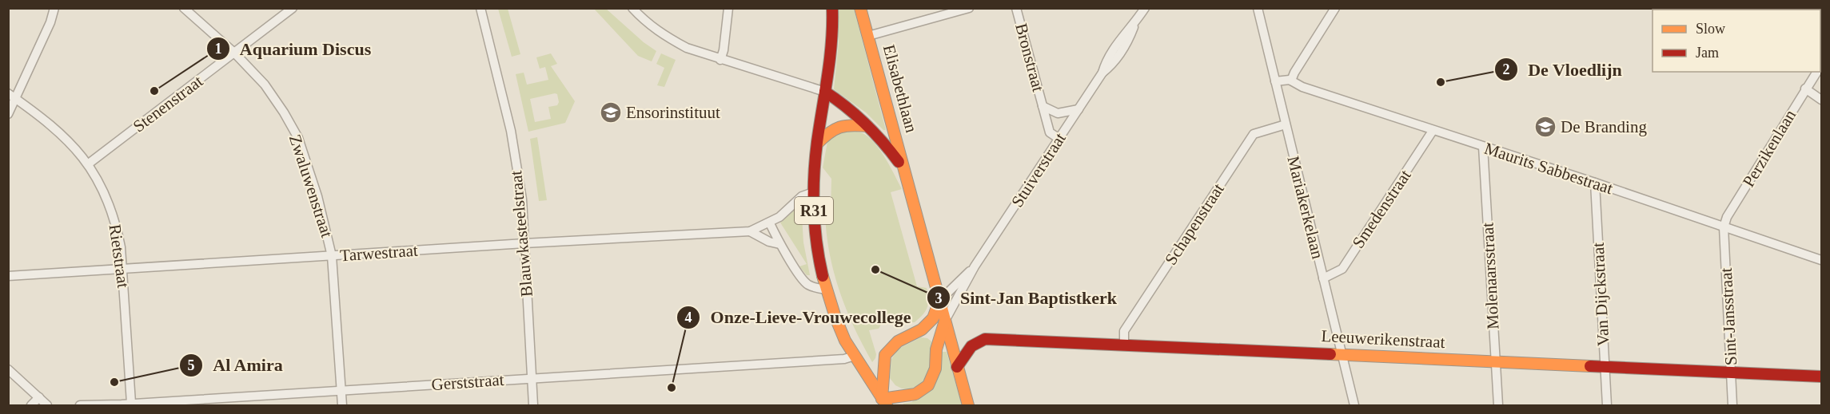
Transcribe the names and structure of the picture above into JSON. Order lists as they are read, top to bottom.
{
  "streets": {
    "main road": ["Elisabethlaan", "R31", "Leeuwerikenstraat"],
    "street": [
      "Bronstraat",
      "Stenenstraat",
      "Perzikenlaan",
      "Maurits Sabbestraat",
      "Stuiverstraat",
      "Zwaluwenstraat",
      "Mariakerkelaan",
      "Smedenstraat",
      "Schapenstraat",
      "Blauwkasteelstraat",
      "Tarwestraat",
      "Rietstraat",
      "Molenaarsstraat",
      "Van Dijckstraat",
      "Sint-Jansstraat",
      "Gerststraat"
    ]
  },
  "crossings": [
    ["Bronstraat", "Stuiverstraat"],
    ["Elisabethlaan", "Stuiverstraat"],
    ["Elisabethlaan", "R31"],
    ["Elisabethlaan", "Leeuwerikenstraat"],
    ["Stenenstraat", "Zwaluwenstraat"],
    ["Stenenstraat", "Rietstraat"],
    ["Perzikenlaan", "Maurits Sabbestraat"],
    ["Perzikenlaan", "Sint-Jansstraat"],
    ["Maurits Sabbestraat", "Mariakerkelaan"],
    ["Maurits Sabbestraat", "Smedenstraat"],
    ["Maurits Sabbestraat", "Molenaarsstraat"],
    ["Maurits Sabbestraat", "Van Dijckstraat"],
    ["Maurits Sabbestraat", "Sint-Jansstraat"],
    ["Zwaluwenstraat", "Tarwestraat"],
    ["Zwaluwenstraat", "Gerststraat"],
    ["Mariakerkelaan", "Smedenstraat"],
    ["Mariakerkelaan", "Schapenstraat"],
    ["Mariakerkelaan", "Leeuwerikenstraat"],
    ["R31", "Tarwestraat"],
    ["R31", "Gerststraat"],
    ["Schapenstraat", "Leeuwerikenstraat"],
    ["Blauwkasteelstraat", "Tarwestraat"],
    ["Blauwkasteelstraat", "Gerststraat"],
    ["Tarwestraat", "Rietstraat"],
    ["Rietstraat", "Gerststraat"],
    ["Molenaarsstraat", "Leeuwerikenstraat"],
    ["Van Dijckstraat", "Leeuwerikenstraat"],
    ["Sint-Jansstraat", "Leeuwerikenstraat"]
  ],
  "places": {
    "other": [
      "De Vloedlijn",
      "Aquarium Discus",
      "Sint-Jan Baptistkerk",
      "Al Amira",
      "Onze-Lieve-Vrouwecollege"
    ],
    "school or university": ["Ensorinstituut", "De Branding"]
  },
  "legend": ["Slow", "Jam"]
}
